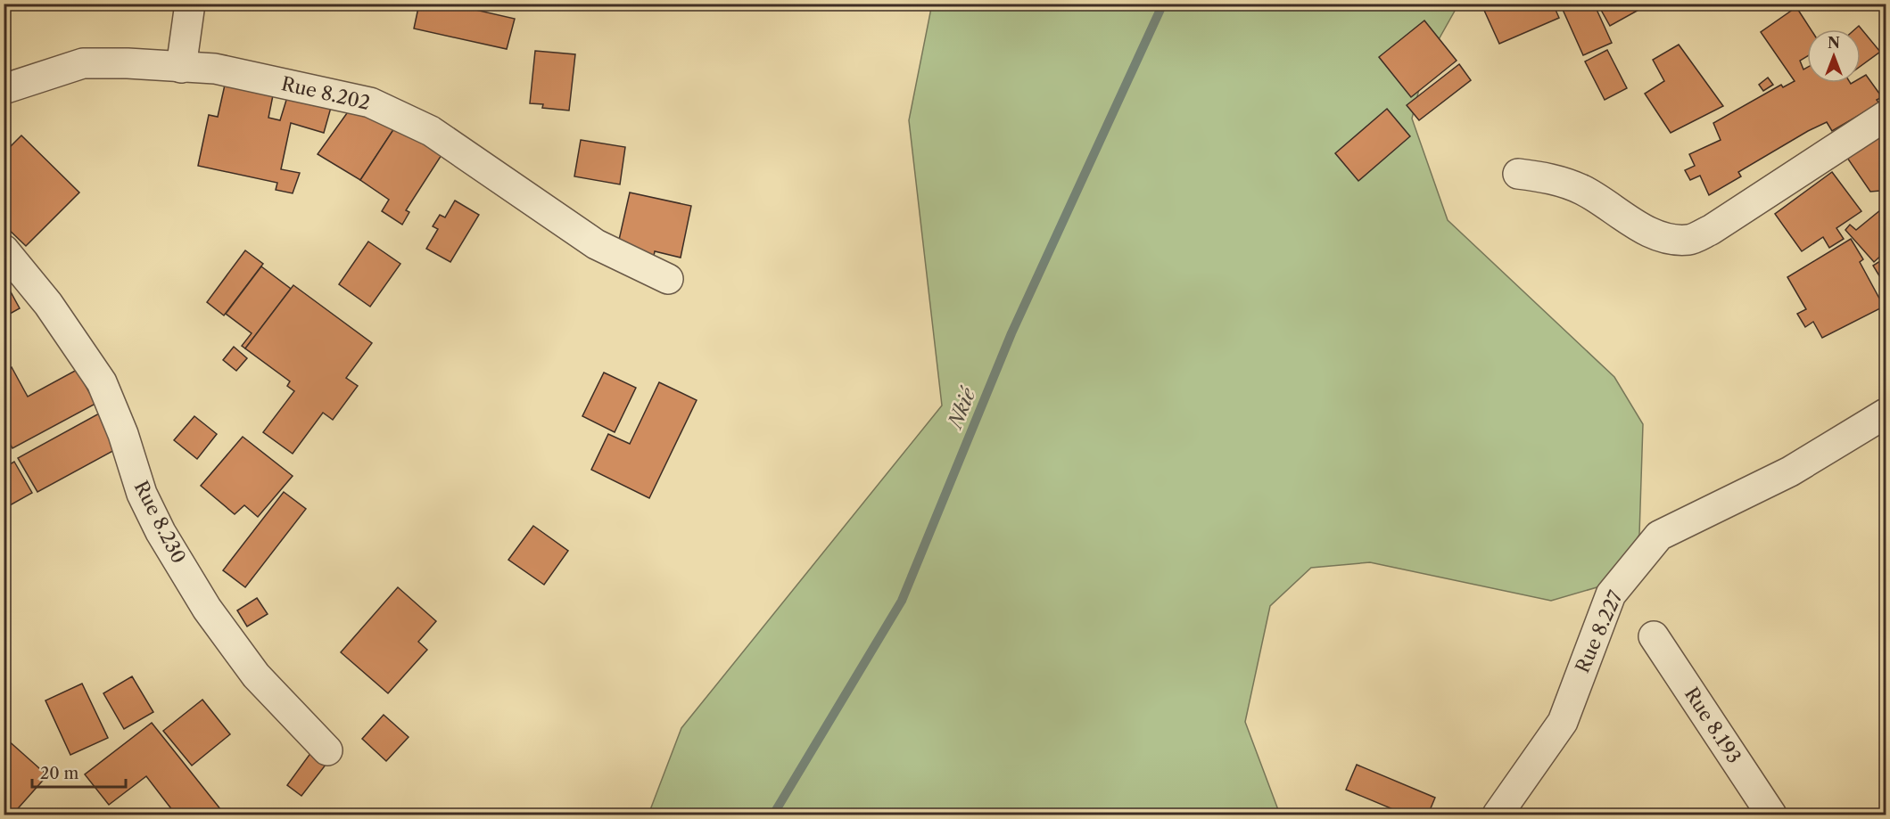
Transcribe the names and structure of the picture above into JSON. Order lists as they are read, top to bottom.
{
  "streets": {
    "street": [
      "Rue 8.202",
      "Rue 8.230",
      "Rue 8.227",
      "Rue 8.193"
    ]
  },
  "water": ["Nkié"],
  "scale_bar": "20 m",
  "north": "top"
}
